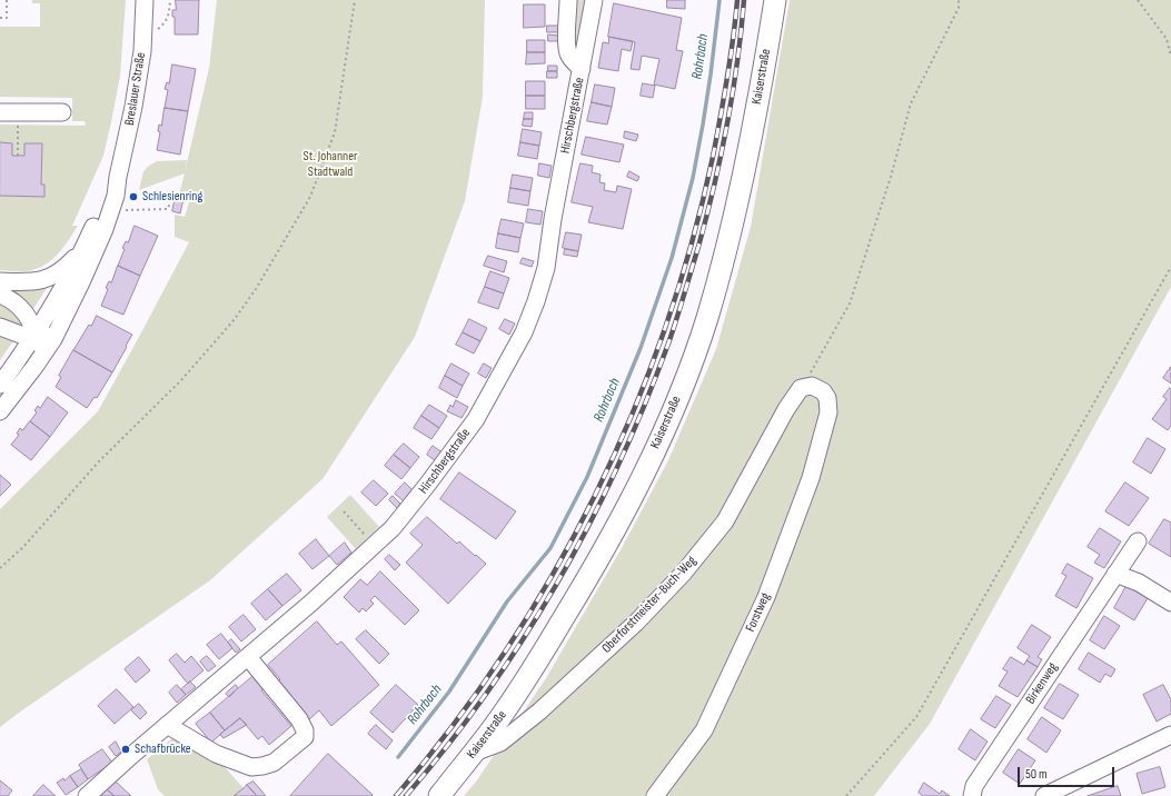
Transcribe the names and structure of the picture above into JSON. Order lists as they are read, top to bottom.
{
  "streets": {
    "main road": ["Kaiserstraße"],
    "street": [
      "Breslauer Straße",
      "Hirschbergstraße",
      "Oberforstmeister-Buch-Weg",
      "Forstweg",
      "Birkenweg"
    ]
  },
  "crossings": [
    ["Kaiserstraße", "Oberforstmeister-Buch-Weg"],
    ["Oberforstmeister-Buch-Weg", "Forstweg"]
  ],
  "water": ["Rohrbach"],
  "parks": ["St. Johanner Stadtwald"],
  "places": ["Schlesienring", "Schafbrücke"],
  "scale_bar": "50 m"
}
